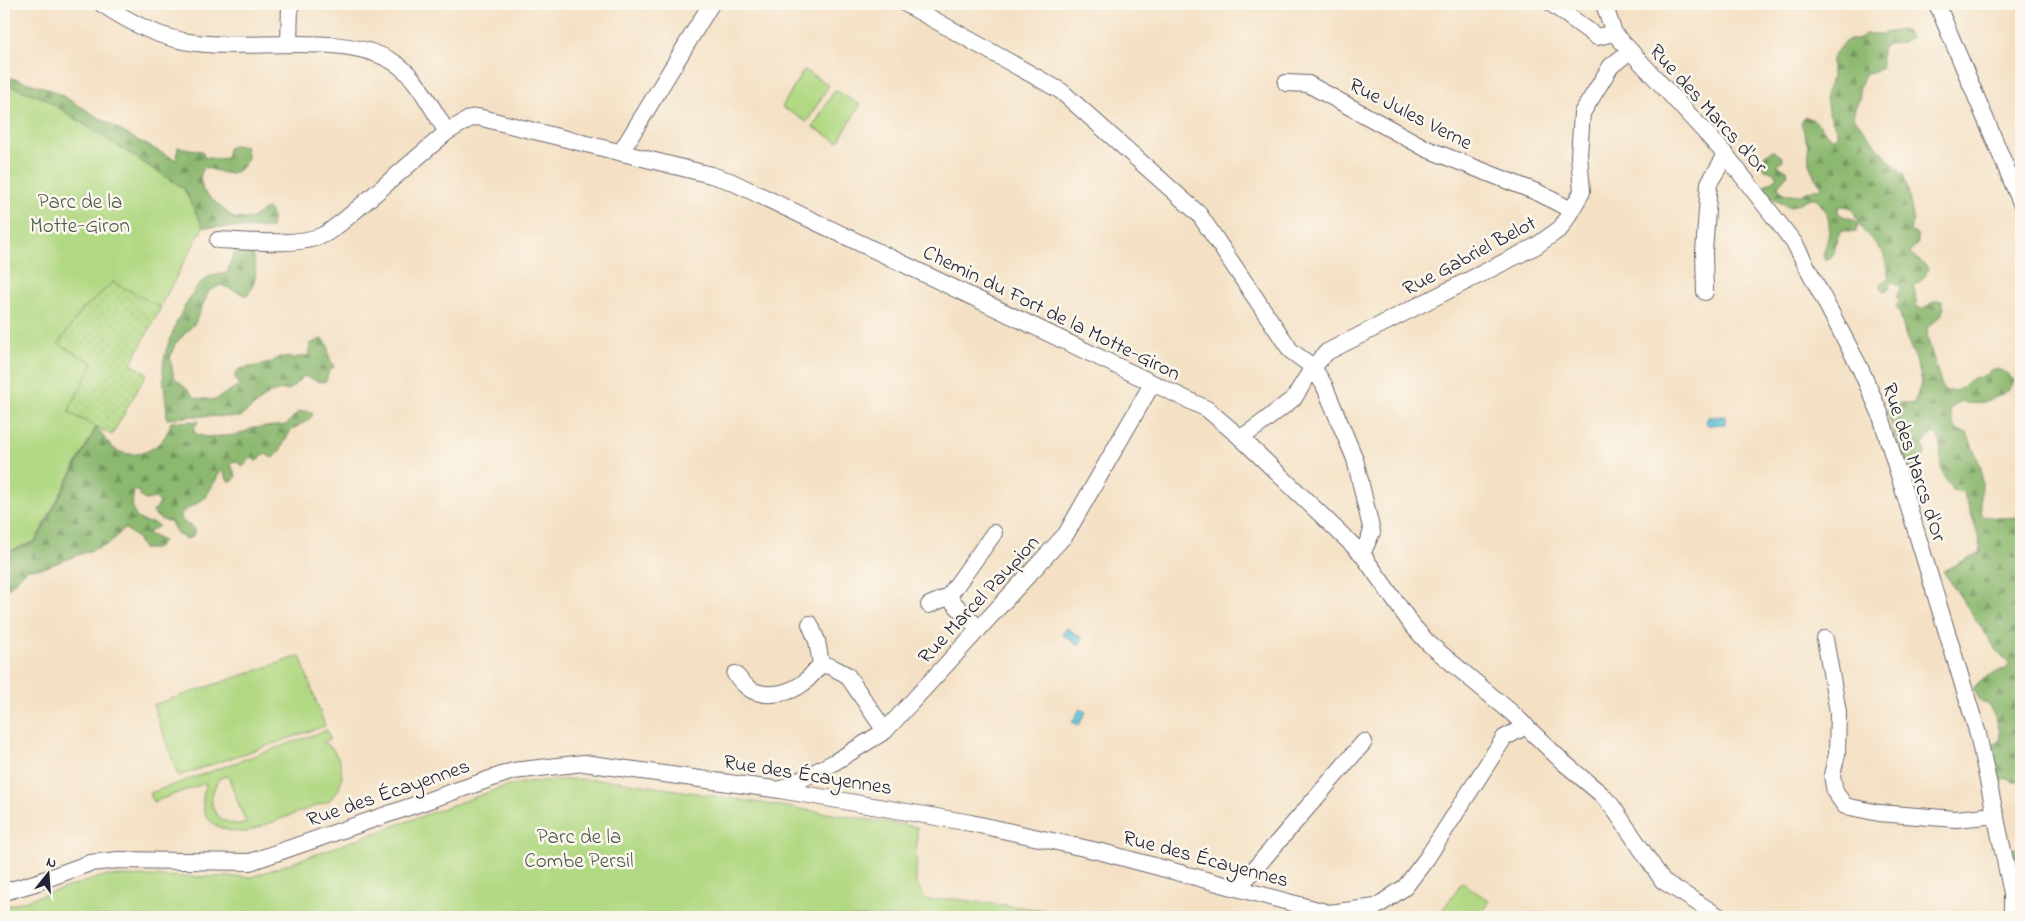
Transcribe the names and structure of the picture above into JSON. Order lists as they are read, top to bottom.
{
  "streets": {
    "street": [
      "Rue des Marcs d'Or",
      "Rue Jules Verne",
      "Rue Gabriel Belot",
      "Chemin du Fort de la Motte-Giron",
      "Rue Marcel Paupion",
      "Rue des Écayennes"
    ]
  },
  "crossings": [
    ["Rue des Marcs d'Or", "Rue Gabriel Belot"],
    ["Rue Jules Verne", "Rue Gabriel Belot"],
    ["Rue Gabriel Belot", "Chemin du Fort de la Motte-Giron"],
    ["Chemin du Fort de la Motte-Giron", "Rue Marcel Paupion"],
    ["Chemin du Fort de la Motte-Giron", "Rue des Écayennes"],
    ["Rue Marcel Paupion", "Rue des Écayennes"]
  ],
  "parks": ["Parc de la Motte-Giron", "Parc de la Combe Persil"],
  "north": "top"
}
